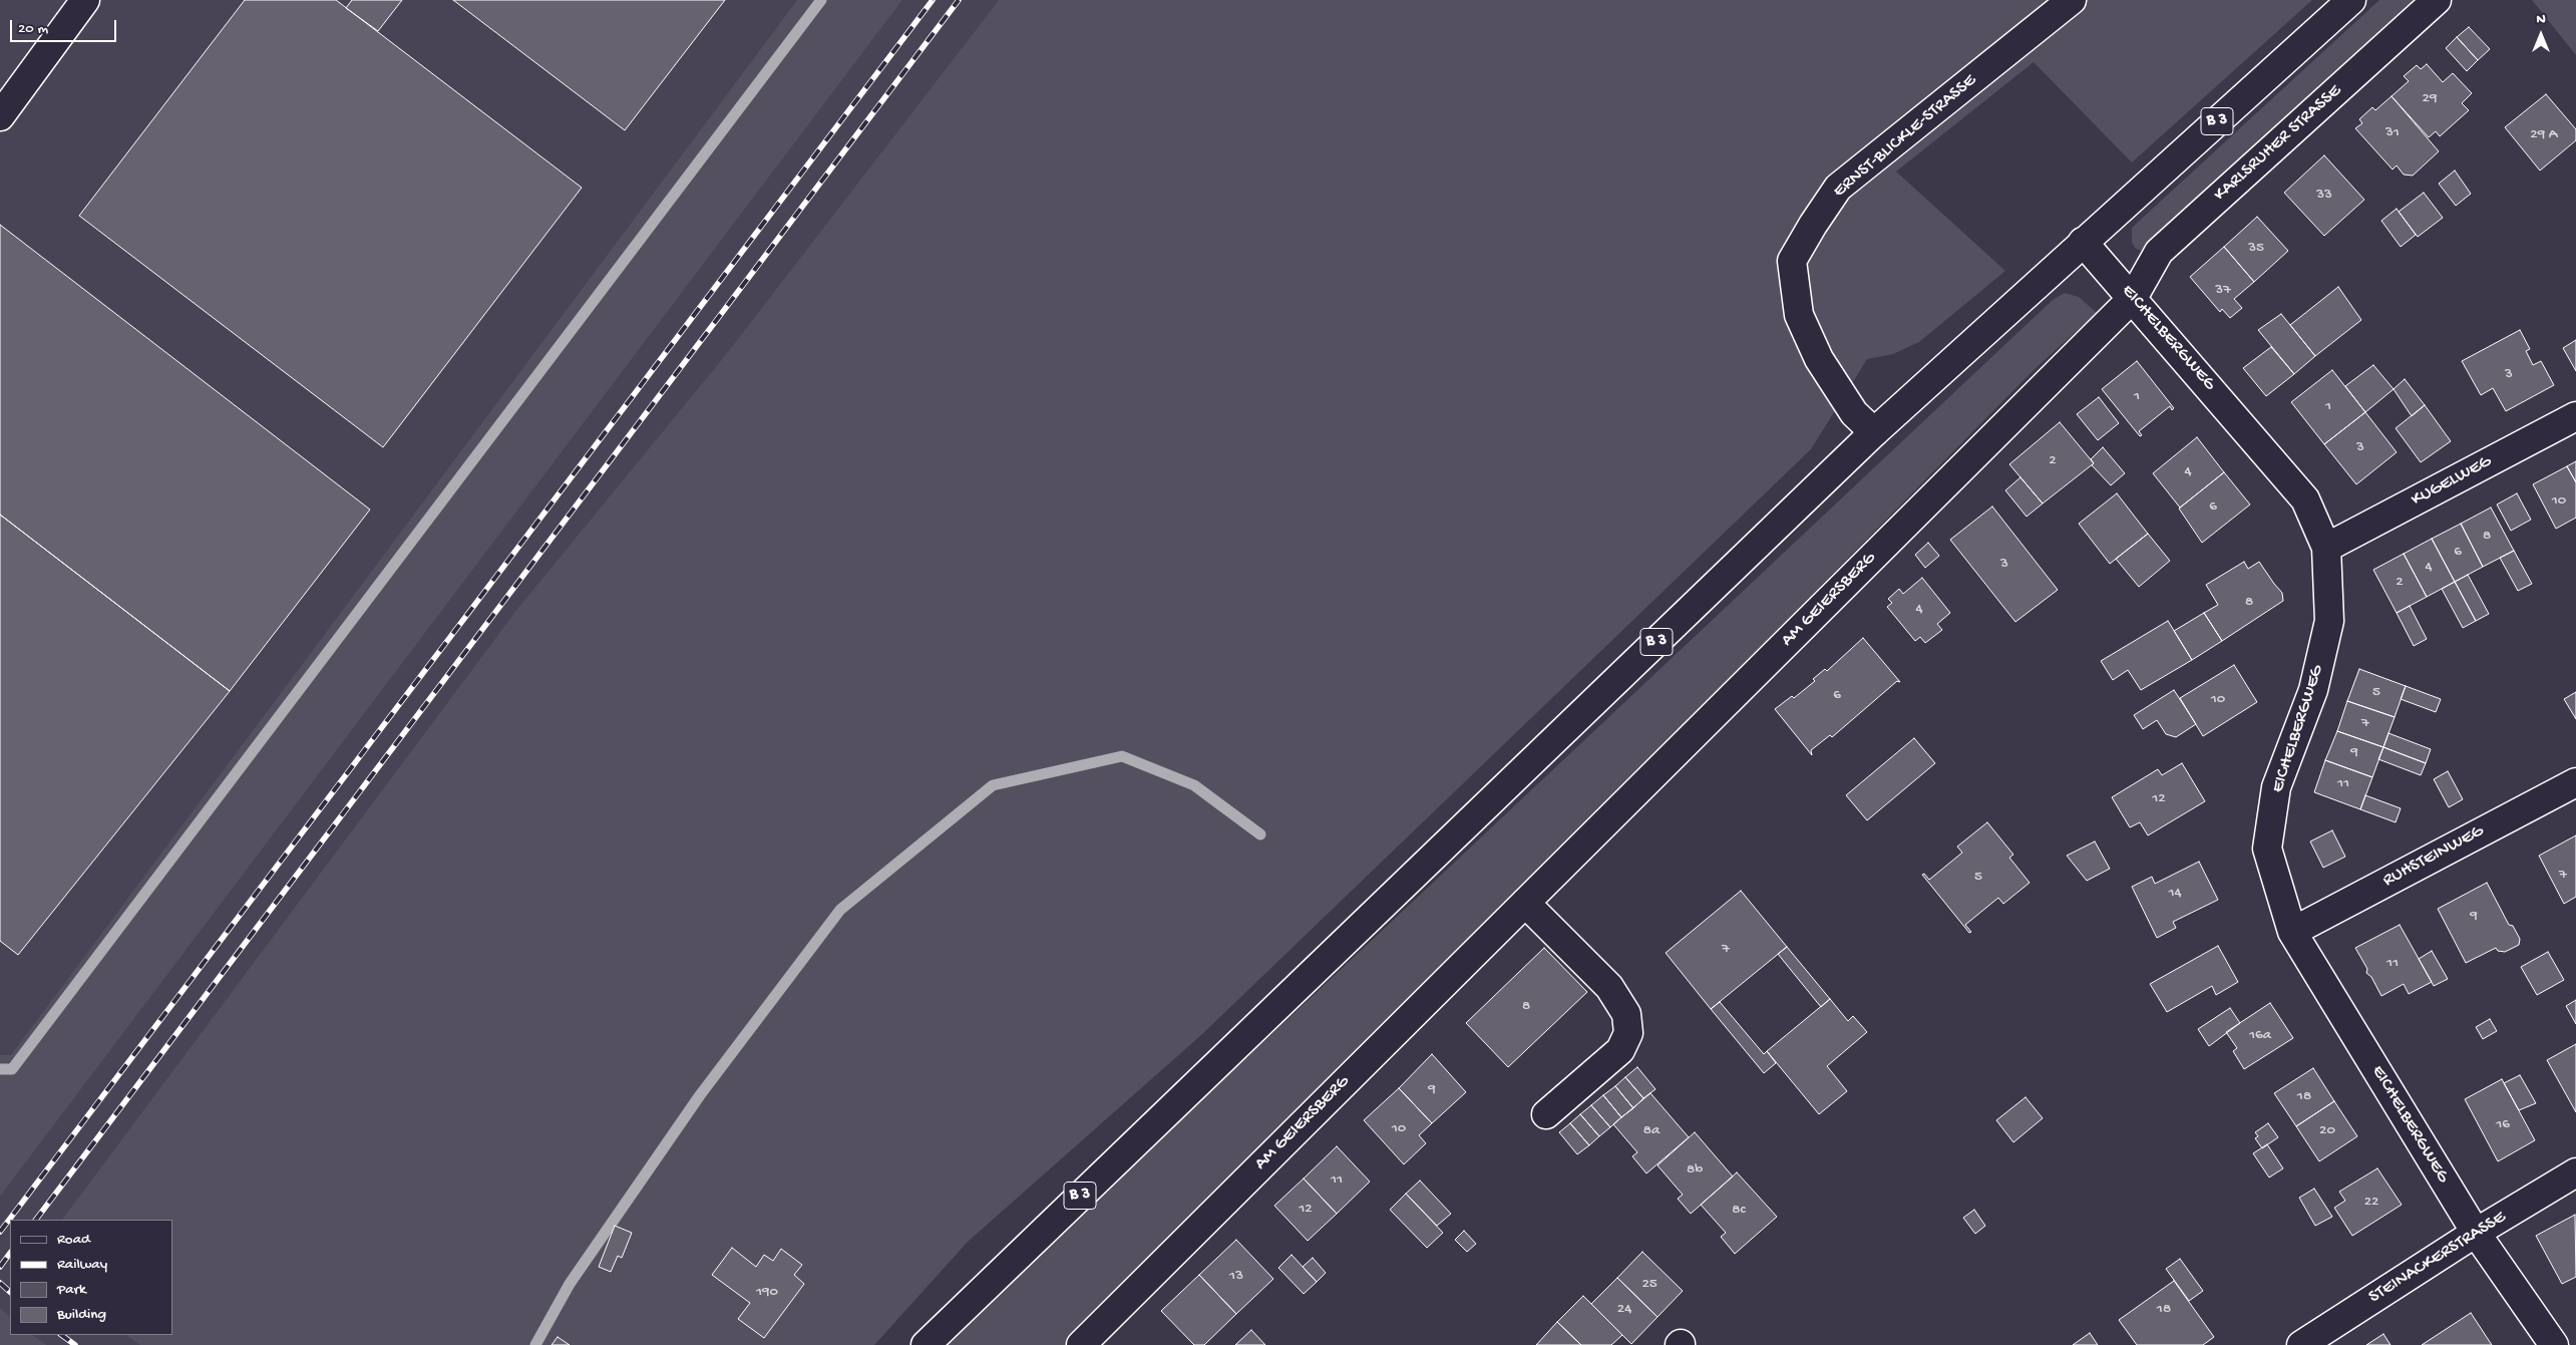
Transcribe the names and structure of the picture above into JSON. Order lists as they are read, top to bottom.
{
  "streets": {
    "street": [
      "B 3",
      "ERNST-BLICKLE-STRASSE",
      "KARLSRUHER STRASSE",
      "EICHELBERGWEG",
      "KUGELWEG",
      "AM GEIERSBERG",
      "RUHSTEINWEG",
      "STEINACKERSTRASSE"
    ]
  },
  "crossings": [
    ["B 3", "ERNST-BLICKLE-STRASSE"],
    ["B 3", "EICHELBERGWEG"],
    ["KARLSRUHER STRASSE", "EICHELBERGWEG"],
    ["KARLSRUHER STRASSE", "AM GEIERSBERG"],
    ["EICHELBERGWEG", "KUGELWEG"],
    ["EICHELBERGWEG", "AM GEIERSBERG"],
    ["EICHELBERGWEG", "RUHSTEINWEG"],
    ["EICHELBERGWEG", "STEINACKERSTRASSE"]
  ],
  "house_numbers": [
    "29",
    "31",
    "29 A",
    "33",
    "35",
    "37",
    "3",
    "1",
    "1",
    "3",
    "2",
    "4",
    "10",
    "6",
    "8",
    "6",
    "3",
    "4",
    "2",
    "8",
    "4",
    "5",
    "6",
    "10",
    "7",
    "9",
    "11",
    "12",
    "7",
    "5",
    "14",
    "9",
    "7",
    "11",
    "8",
    "16a",
    "9",
    "18",
    "16",
    "10",
    "8a",
    "20",
    "8b",
    "11",
    "22",
    "12",
    "8c",
    "13",
    "25",
    "190",
    "24",
    "18"
  ],
  "legend": [
    "Road",
    "Railway",
    "Park",
    "Building"
  ],
  "scale_bar": "20 m",
  "north": "top"
}
